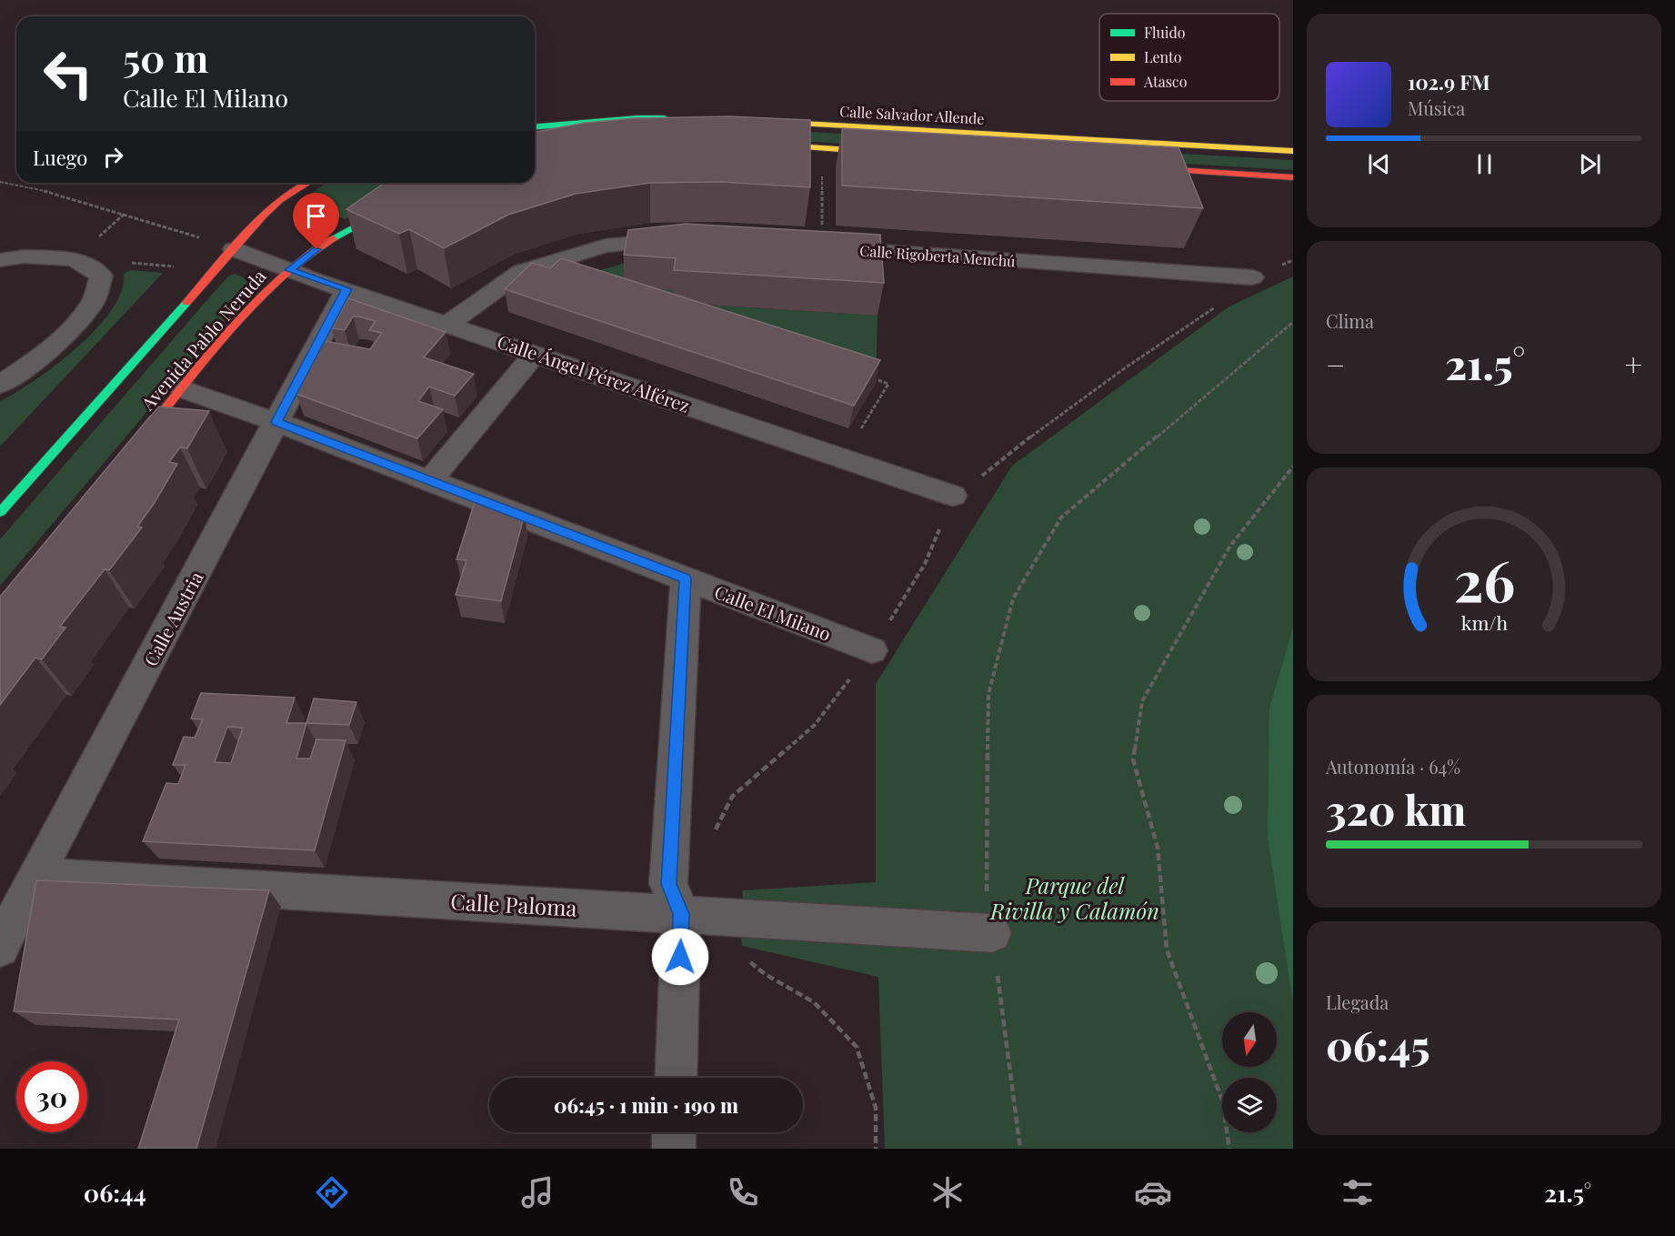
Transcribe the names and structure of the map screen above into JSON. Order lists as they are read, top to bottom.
{
  "streets": {
    "main road": ["Calle Salvador Allende", "Avenida Pablo Neruda"],
    "street": [
      "Calle Rigoberta Menchú",
      "Calle Ángel Pérez Alférez",
      "Calle El Milano",
      "Calle Austria",
      "Calle Paloma"
    ]
  },
  "crossings": [
    ["Avenida Pablo Neruda", "Calle Ángel Pérez Alférez"],
    ["Avenida Pablo Neruda", "Calle El Milano"],
    ["Calle Ángel Pérez Alférez", "Calle Austria"],
    ["Calle El Milano", "Calle Austria"],
    ["Calle Austria", "Calle Paloma"]
  ],
  "parks": ["Parque del Rivilla y Calamón"],
  "legend": ["Fluido", "Lento", "Atasco"],
  "north": "bottom",
  "page": {
    "turn": ["50 m", "Calle El Milano"],
    "song": ["102.9 FM", "Música"],
    "then": "Luego",
    "tile": [
      "Clima",
      ["Autonomía · 64%", "320 km"],
      ["Llegada", "06:45"]
    ],
    "heat": ["−", "21.5°", "+"],
    "limit": "30",
    "trip": "06:45 · 1 min · 190 m",
    "tabs": ["06:44", "21.5°"],
    "gauge": ["26", "km/h"]
  }
}
